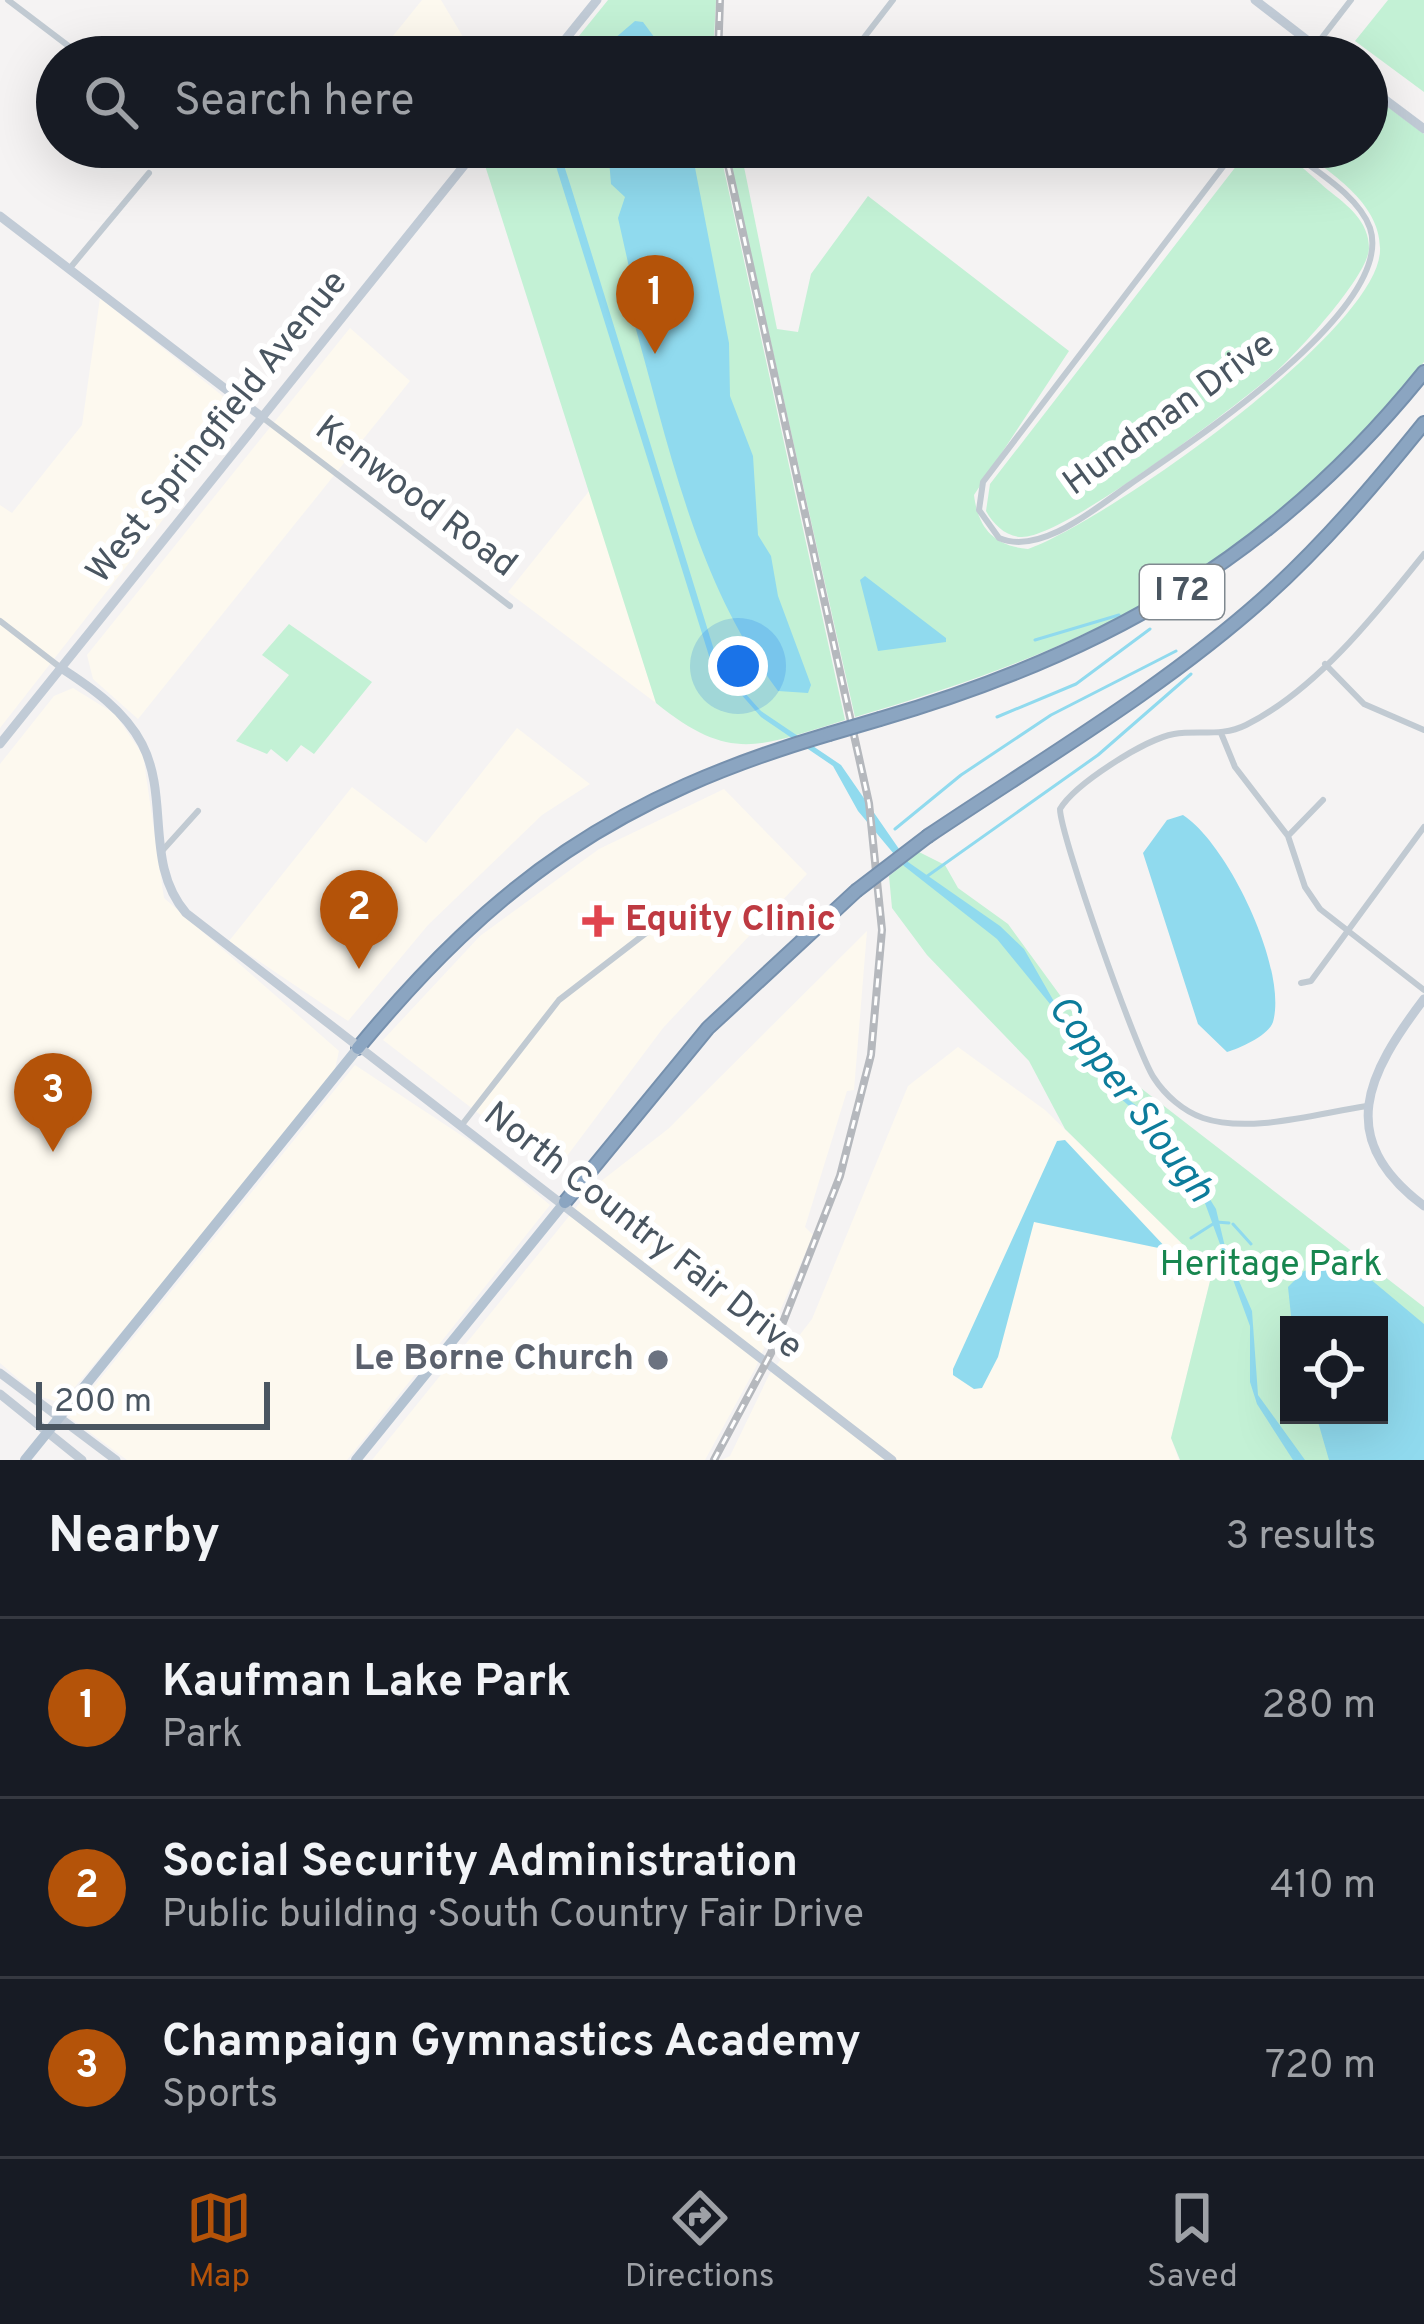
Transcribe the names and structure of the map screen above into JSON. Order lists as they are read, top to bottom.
{
  "streets": {
    "highway": ["I 72"],
    "street": [
      "Hundman Drive",
      "West Springfield Avenue",
      "Kenwood Road",
      "North Country Fair Drive"
    ]
  },
  "crossings": [
    ["West Springfield Avenue", "Kenwood Road"],
    ["West Springfield Avenue", "North Country Fair Drive"],
    ["I 72", "North Country Fair Drive"]
  ],
  "water": ["Copper Slough"],
  "parks": ["Heritage Park"],
  "places": {
    "health": ["Equity Clinic"],
    "other": ["Le Borne Church"]
  },
  "scale_bar": "200 m",
  "page": {
    "search": "Search here",
    "pins": ["1", "2", "3"],
    "scale": "200 m",
    "heading": ["Nearby", "3 results"],
    "list": [
      {
        "mark": "1",
        "name": "Kaufman Lake Park",
        "note": "Park",
        "value": "280 m"
      },
      {
        "mark": "2",
        "name": "Social Security Administration",
        "note": "Public building · South Country Fair Drive",
        "value": "410 m"
      },
      {
        "mark": "3",
        "name": "Champaign Gymnastics Academy",
        "note": "Sports",
        "value": "720 m"
      }
    ],
    "nav": ["Map", "Directions", "Saved"]
  }
}
